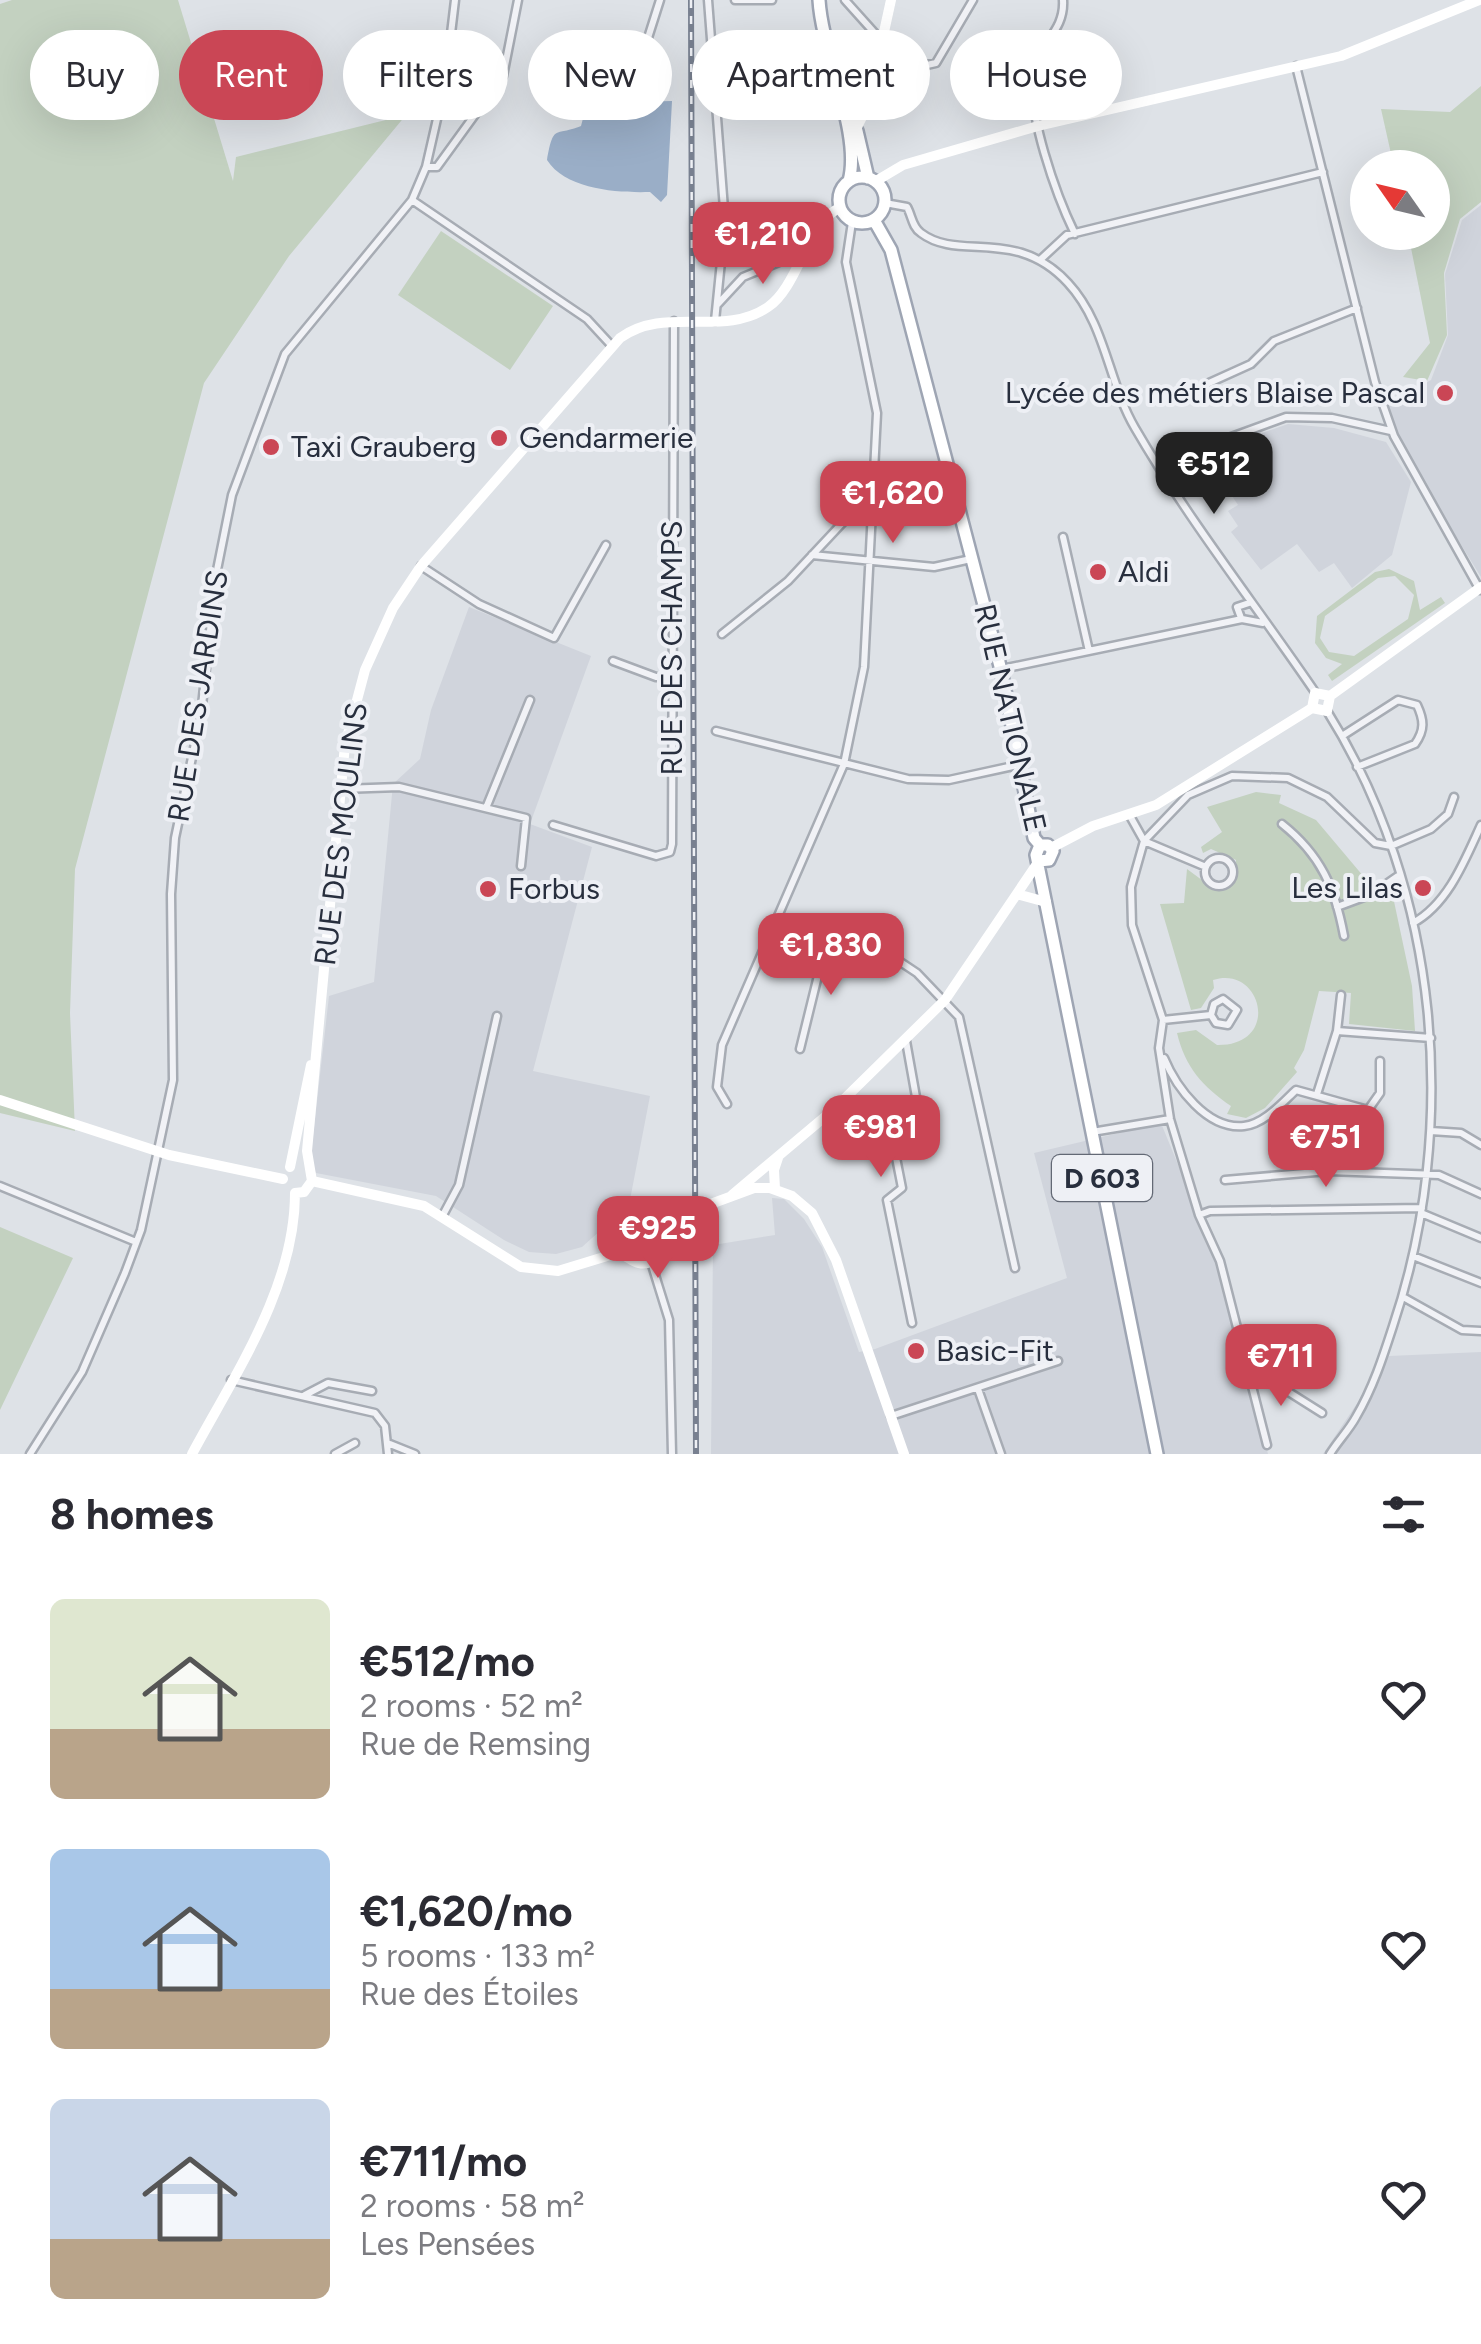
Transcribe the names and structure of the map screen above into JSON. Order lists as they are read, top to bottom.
{
  "streets": {
    "main road": ["RUE NATIONALE", "RUE DES MOULINS", "D 603"],
    "street": ["RUE DES CHAMPS", "RUE DES JARDINS"]
  },
  "crossings": [
    ["RUE DES CHAMPS", "RUE DES MOULINS"],
    ["RUE NATIONALE", "RUE DES MOULINS"]
  ],
  "places": [
    "Lycée des métiers Blaise Pascal",
    "Gendarmerie",
    "Taxi Grauberg",
    "Aldi",
    "Les Lilas",
    "Forbus",
    "Basic-Fit"
  ],
  "north": "top left",
  "page": {
    "chip": [
      "Buy",
      "Rent",
      "Filters",
      "New",
      "Apartment",
      "House"
    ],
    "price": [
      "€1,210",
      "€512",
      "€1,620",
      "€1,830",
      "€981",
      "€751",
      "€925",
      "€711"
    ],
    "heading": "8 homes",
    "list": [
      {
        "name": "€512/mo",
        "note": "2 rooms · 52 m² · Rue de Remsing"
      },
      {
        "name": "€1,620/mo",
        "note": "5 rooms · 133 m² · Rue des Étoiles"
      },
      {
        "name": "€711/mo",
        "note": "2 rooms · 58 m² · Les Pensées"
      }
    ]
  }
}
